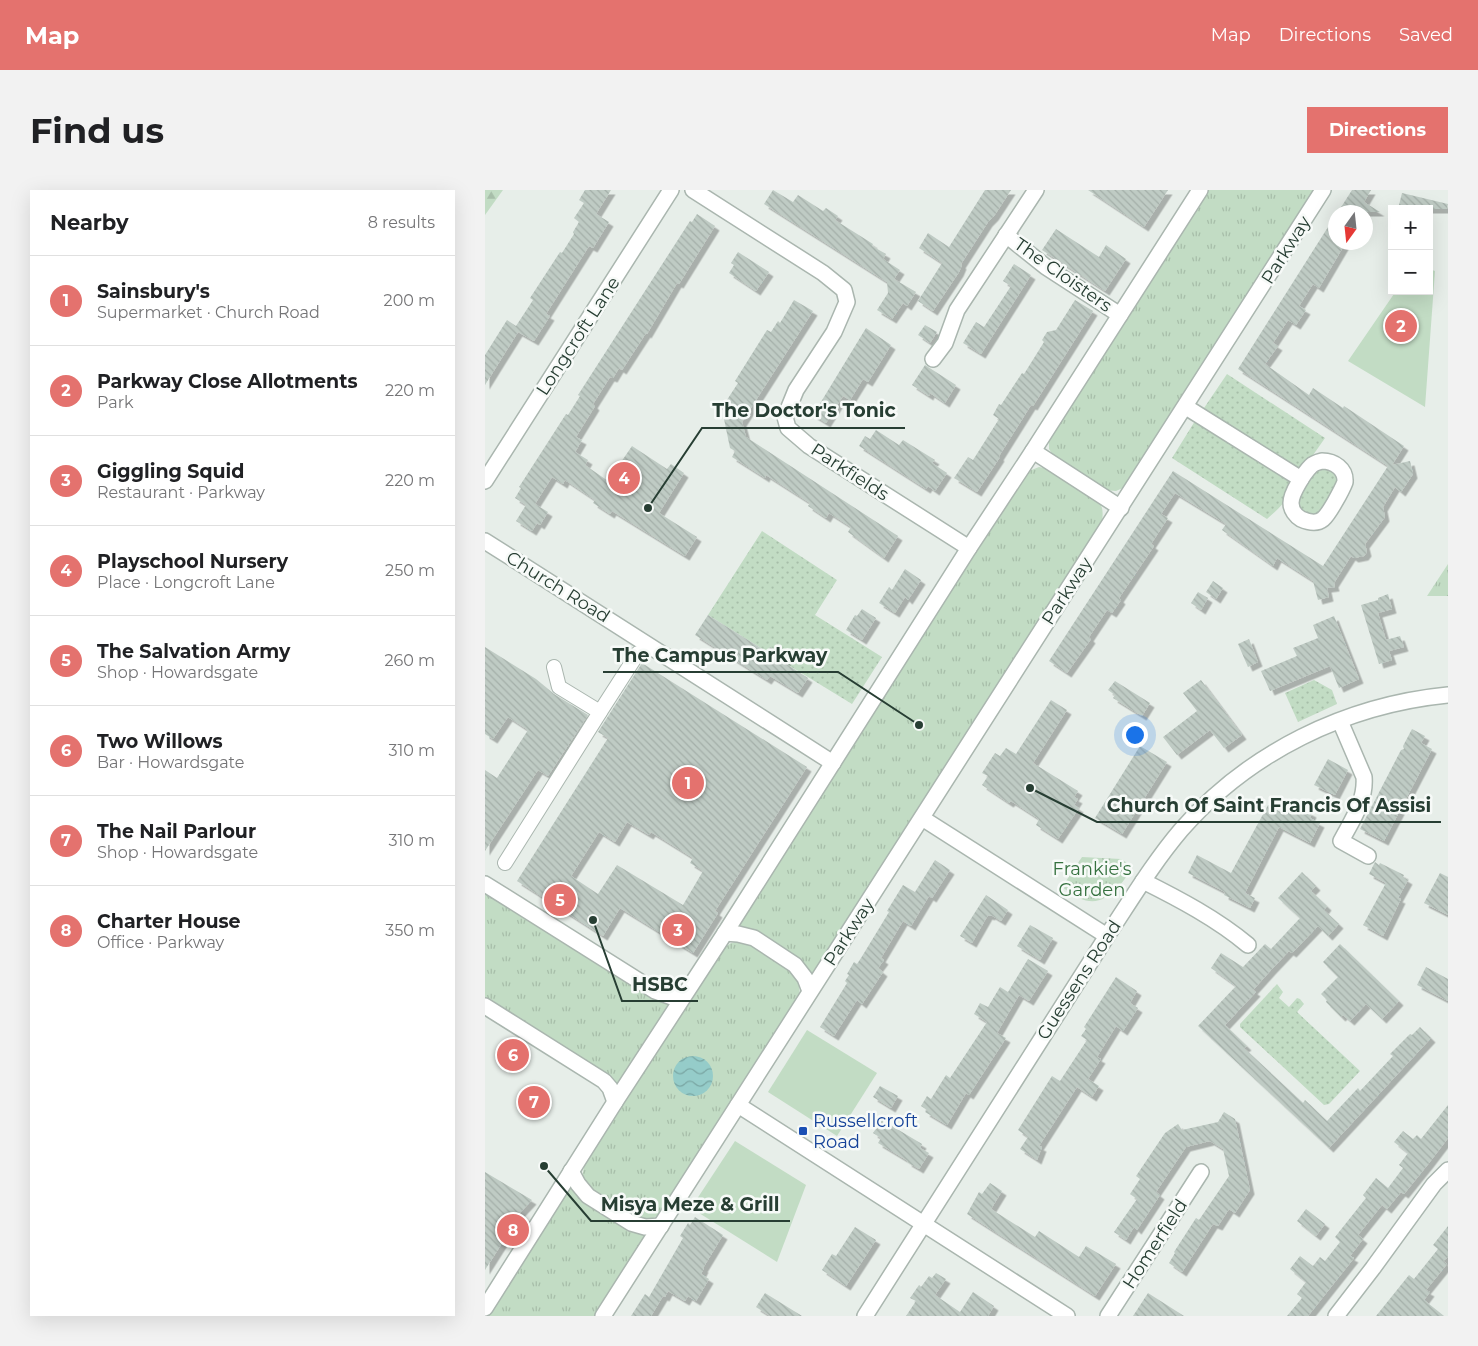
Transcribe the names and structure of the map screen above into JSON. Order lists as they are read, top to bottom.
{
  "streets": {
    "street": [
      "Parkway",
      "The Cloisters",
      "Longcroft Lane",
      "Parkfields",
      "Church Road",
      "Guessens Road",
      "Homerfield"
    ]
  },
  "parks": ["Frankie's Garden"],
  "places": {
    "other": [
      "The Doctor's Tonic",
      "The Campus Parkway",
      "Church Of Saint Francis Of Assisi",
      "HSBC",
      "Misya Meze & Grill"
    ],
    "transit": ["Russellcroft Road"]
  },
  "north": "bottom",
  "page": {
    "header": "Map",
    "nav": ["Map", "Directions", "Saved"],
    "buttons": "Directions",
    "title": "Find us",
    "heading": ["Nearby", "8 results"],
    "map_buttons": ["+", "−"],
    "list": [
      {
        "mark": "1",
        "name": "Sainsbury's",
        "note": "Supermarket · Church Road",
        "value": "200 m"
      },
      {
        "mark": "2",
        "name": "Parkway Close Allotments",
        "note": "Park",
        "value": "220 m"
      },
      {
        "mark": "3",
        "name": "Giggling Squid",
        "note": "Restaurant · Parkway",
        "value": "220 m"
      },
      {
        "mark": "4",
        "name": "Playschool Nursery",
        "note": "Place · Longcroft Lane",
        "value": "250 m"
      },
      {
        "mark": "5",
        "name": "The Salvation Army",
        "note": "Shop · Howardsgate",
        "value": "260 m"
      },
      {
        "mark": "6",
        "name": "Two Willows",
        "note": "Bar · Howardsgate",
        "value": "310 m"
      },
      {
        "mark": "7",
        "name": "The Nail Parlour",
        "note": "Shop · Howardsgate",
        "value": "310 m"
      },
      {
        "mark": "8",
        "name": "Charter House",
        "note": "Office · Parkway",
        "value": "350 m"
      }
    ],
    "pins": [
      "2",
      "4",
      "1",
      "5",
      "3",
      "6",
      "7",
      "8"
    ]
  }
}
